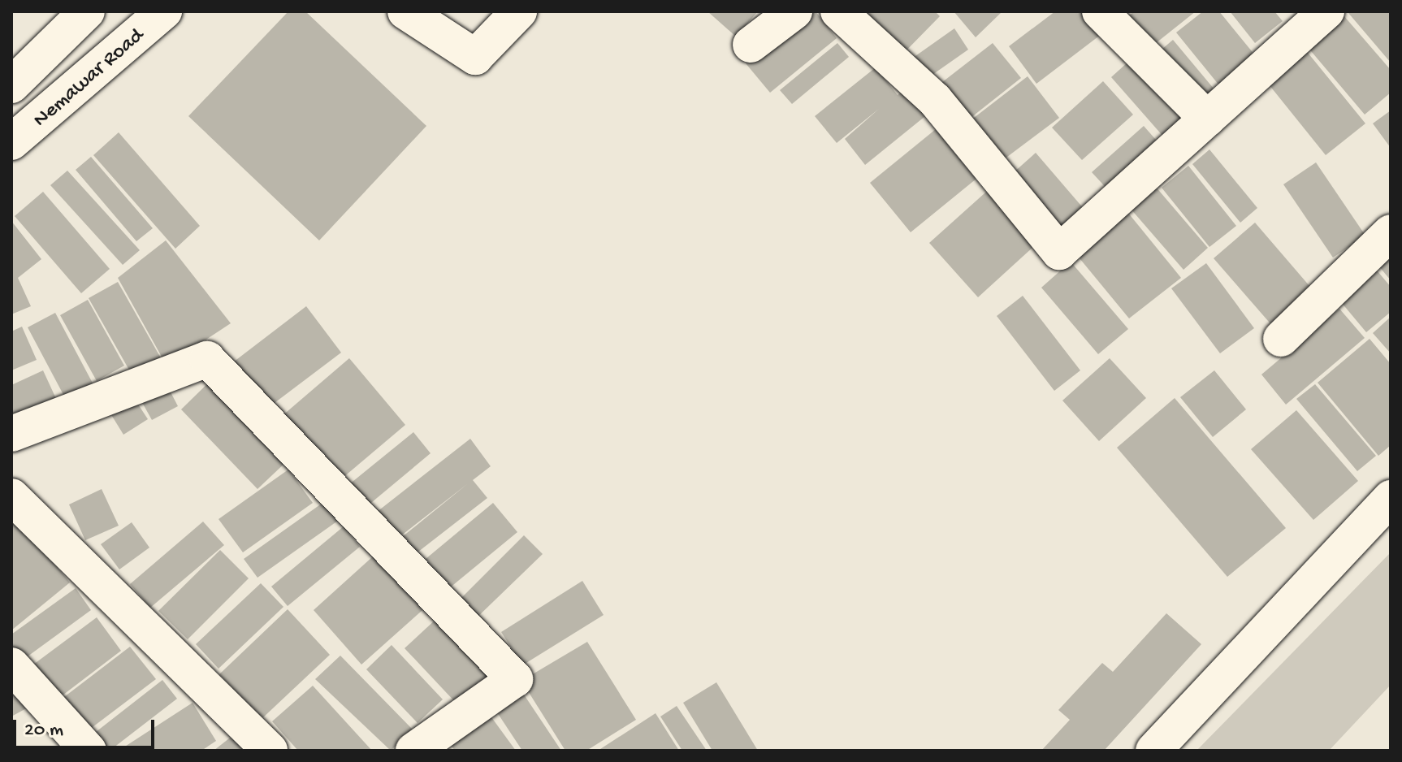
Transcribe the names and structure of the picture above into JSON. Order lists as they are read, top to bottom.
{
  "streets": {
    "main road": ["Nemawar Road"]
  },
  "scale_bar": "20 m"
}
